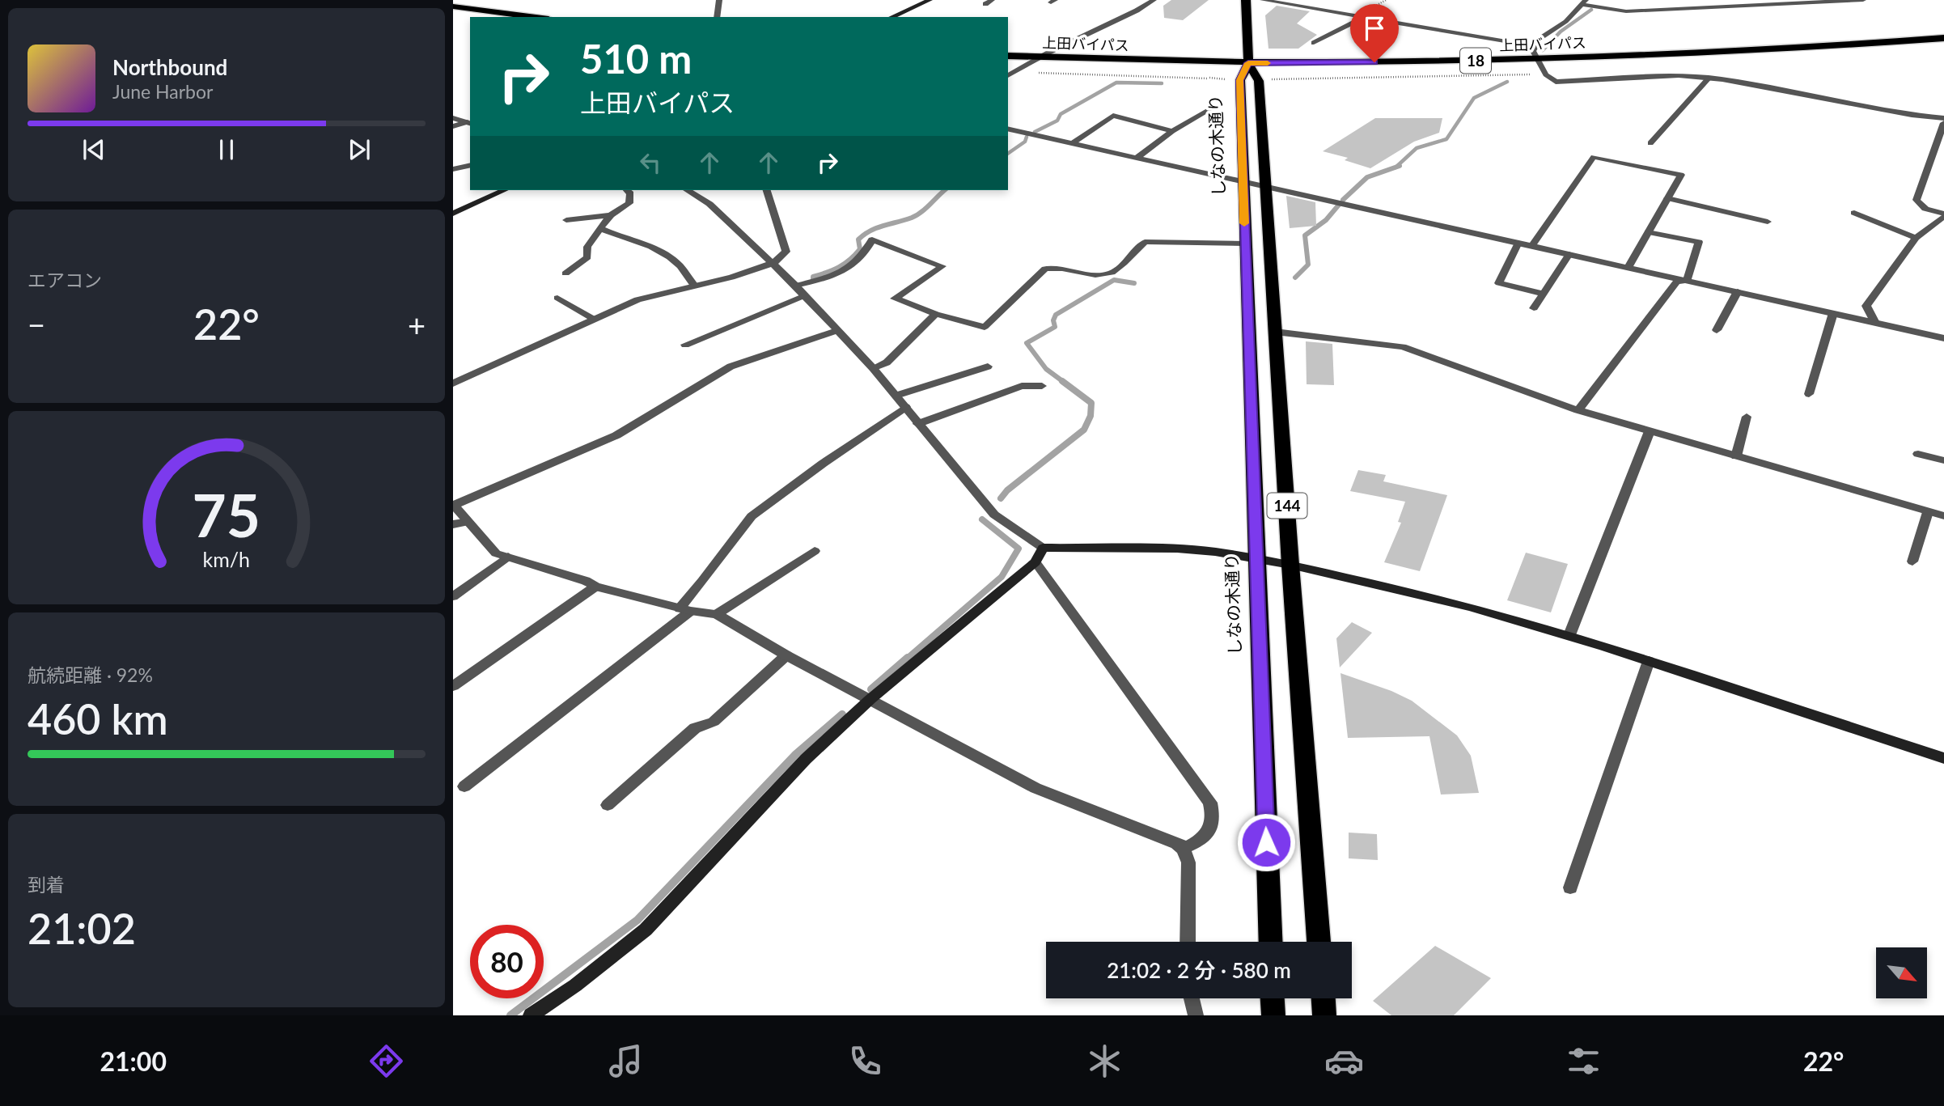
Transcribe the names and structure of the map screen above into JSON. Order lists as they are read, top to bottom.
{
  "streets": {
    "highway": [
      "上田バイパス",
      "18",
      "しなの木通り",
      "144"
    ]
  },
  "crossings": [
    ["上田バイパス", "しなの木通り"],
    ["上田バイパス", "144"],
    ["しなの木通り", "144"]
  ],
  "north": "bottom right",
  "page": {
    "turn": ["510 m", "上田バイパス"],
    "song": ["Northbound", "June Harbor"],
    "tile": [
      "エアコン",
      ["航続距離 · 92%", "460 km"],
      ["到着", "21:02"]
    ],
    "heat": ["−", "22°", "+"],
    "limit": "80",
    "trip": "21:02 · 2 分 · 580 m",
    "tabs": ["21:00", "22°"],
    "gauge": ["75", "km/h"]
  }
}
